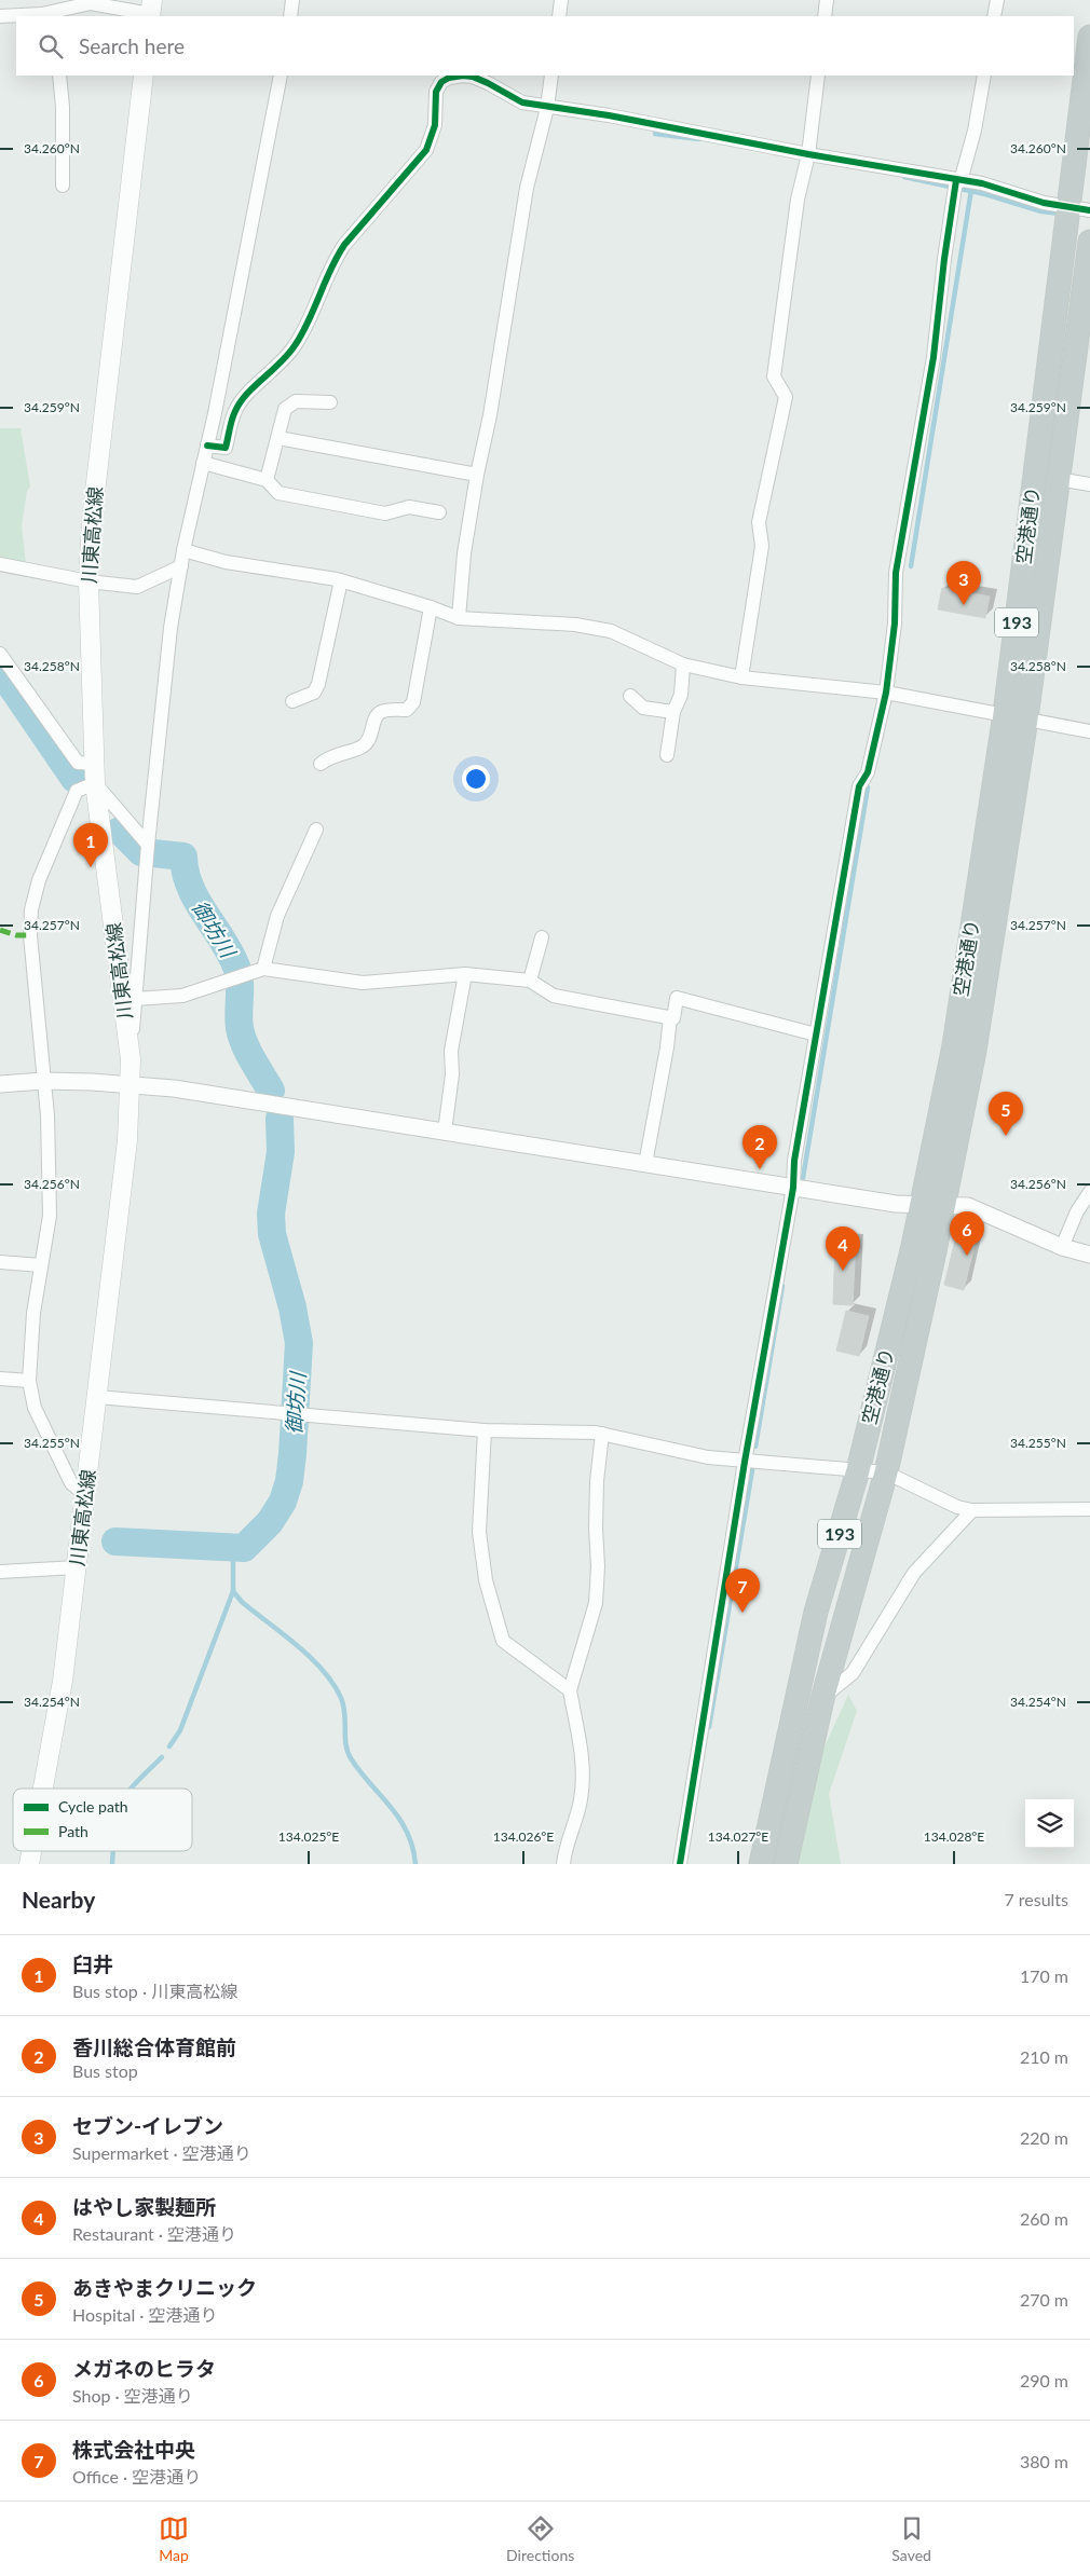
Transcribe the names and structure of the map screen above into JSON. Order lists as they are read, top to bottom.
{
  "streets": {
    "highway": ["空港通り", "193"],
    "main road": ["川東高松線"]
  },
  "water": ["御坊川"],
  "legend": ["Cycle path", "Path"],
  "page": {
    "search": "Search here",
    "pins": [
      "3",
      "1",
      "5",
      "2",
      "6",
      "4",
      "7"
    ],
    "heading": ["Nearby", "7 results"],
    "list": [
      {
        "mark": "1",
        "name": "臼井",
        "note": "Bus stop · 川東高松線",
        "value": "170 m"
      },
      {
        "mark": "2",
        "name": "香川総合体育館前",
        "note": "Bus stop",
        "value": "210 m"
      },
      {
        "mark": "3",
        "name": "セブン-イレブン",
        "note": "Supermarket · 空港通り",
        "value": "220 m"
      },
      {
        "mark": "4",
        "name": "はやし家製麺所",
        "note": "Restaurant · 空港通り",
        "value": "260 m"
      },
      {
        "mark": "5",
        "name": "あきやまクリニック",
        "note": "Hospital · 空港通り",
        "value": "270 m"
      },
      {
        "mark": "6",
        "name": "メガネのヒラタ",
        "note": "Shop · 空港通り",
        "value": "290 m"
      },
      {
        "mark": "7",
        "name": "株式会社中央",
        "note": "Office · 空港通り",
        "value": "380 m"
      }
    ],
    "nav": ["Map", "Directions", "Saved"]
  },
  "coordinates": [
    "34.260°N",
    "34.259°N",
    "34.258°N",
    "34.257°N",
    "34.256°N",
    "34.255°N",
    "34.254°N",
    "134.025°E",
    "134.026°E",
    "134.027°E",
    "134.028°E"
  ]
}
